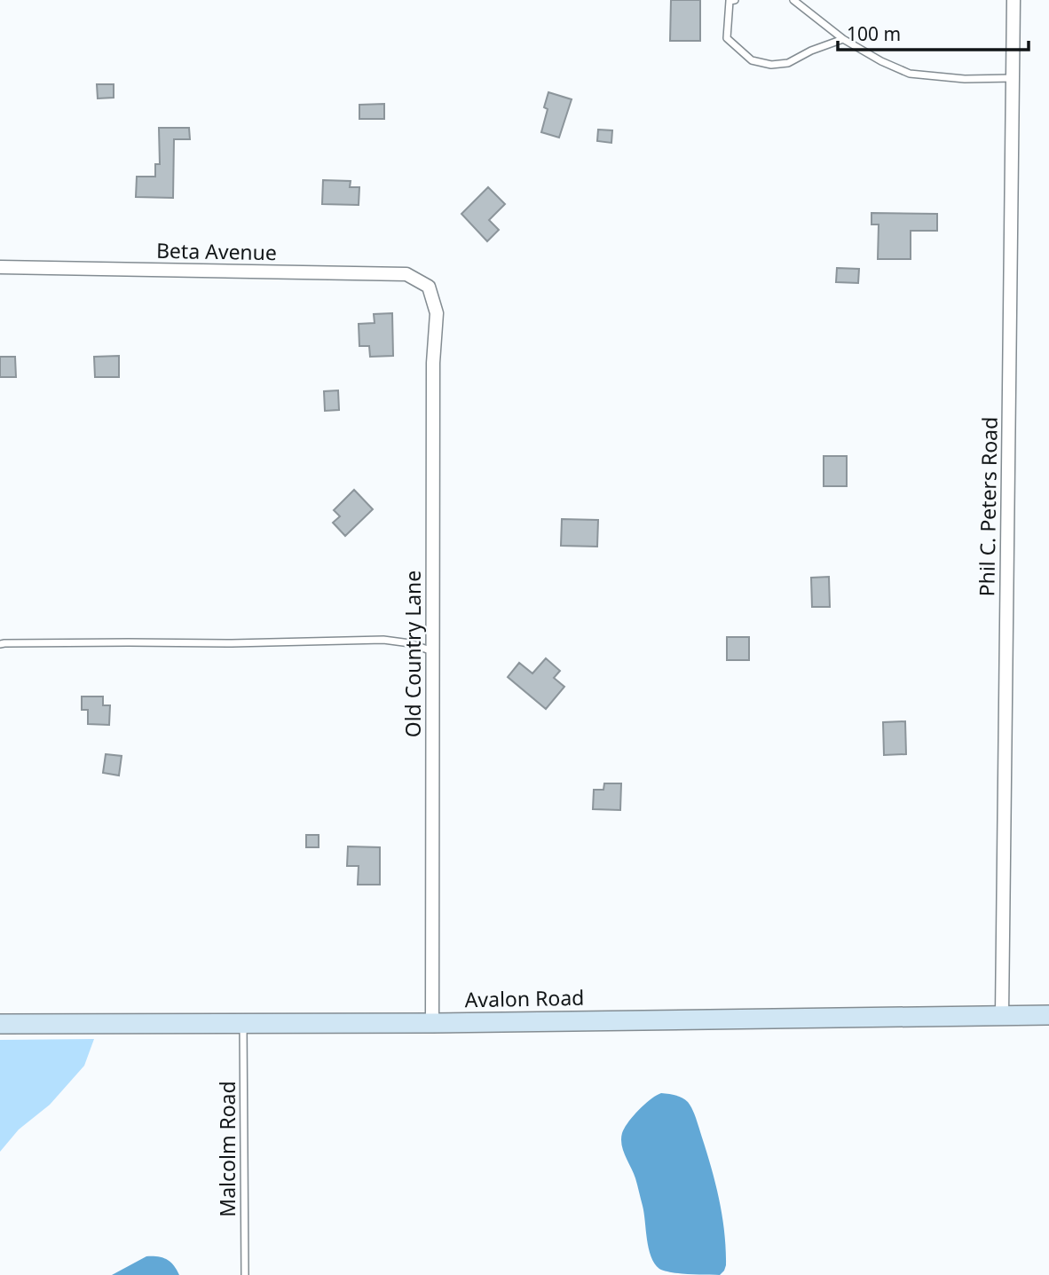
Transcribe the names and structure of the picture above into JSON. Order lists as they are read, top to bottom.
{
  "streets": {
    "main road": ["Avalon Road"],
    "street": ["Beta Avenue", "Phil C. Peters Road", "Old Country Lane"],
    "lane": ["Malcolm Road"]
  },
  "crossings": [
    ["Beta Avenue", "Old Country Lane"],
    ["Phil C. Peters Road", "Avalon Road"],
    ["Old Country Lane", "Avalon Road"],
    ["Avalon Road", "Malcolm Road"]
  ],
  "scale_bar": "100 m"
}
